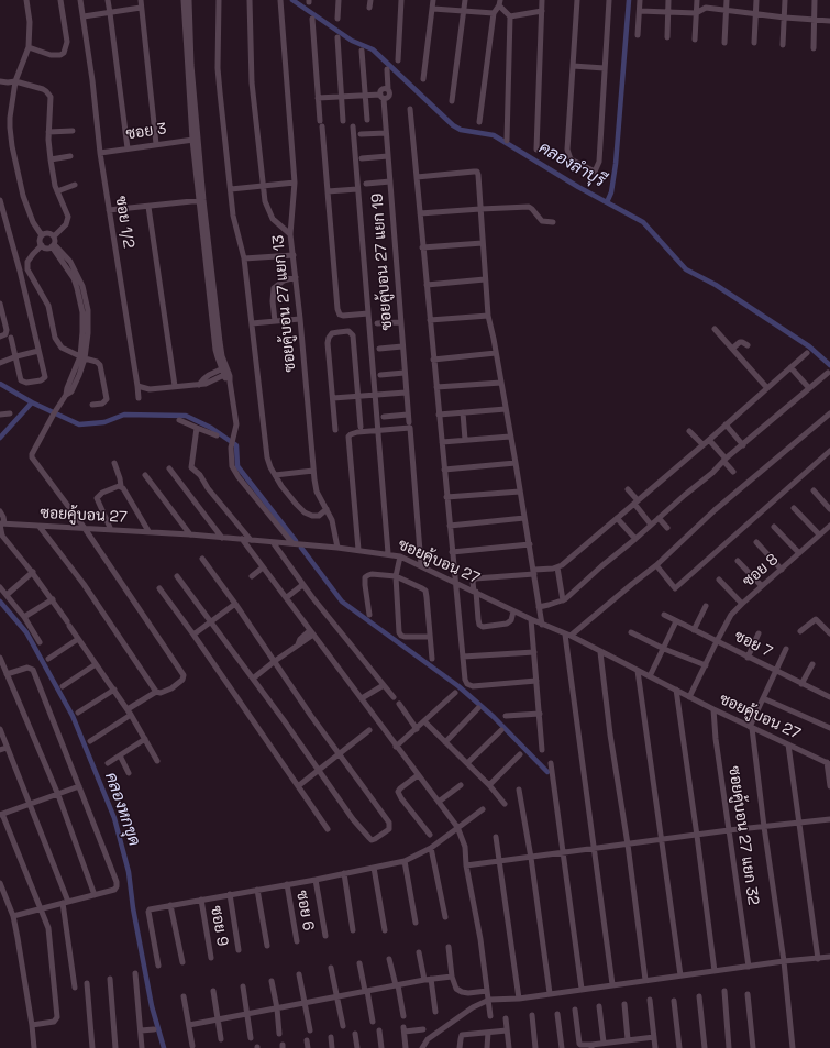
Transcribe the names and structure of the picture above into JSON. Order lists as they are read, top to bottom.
{
  "streets": {
    "street": [
      "ซอย 3",
      "ซอย 1/2",
      "ซอยคู้บอน 27 แยก 19",
      "ซอยคู้บอน 27 แยก 13",
      "ซอยคู้บอน 27",
      "ซอย 8",
      "ซอย 7",
      "ซอยคู้บอน 27 แยก 32",
      "ซอย 6",
      "ซอย 9"
    ]
  },
  "crossings": [
    ["ซอย 3", "ซอย 1/2"],
    ["ซอยคู้บอน 27 แยก 19", "ซอยคู้บอน 27"],
    ["ซอยคู้บอน 27 แยก 13", "ซอยคู้บอน 27"],
    ["ซอยคู้บอน 27", "ซอย 8"],
    ["ซอยคู้บอน 27", "ซอยคู้บอน 27 แยก 32"],
    ["ซอย 8", "ซอย 7"]
  ],
  "water": ["คลองลำบุรี", "คลองหกขุด"]
}
